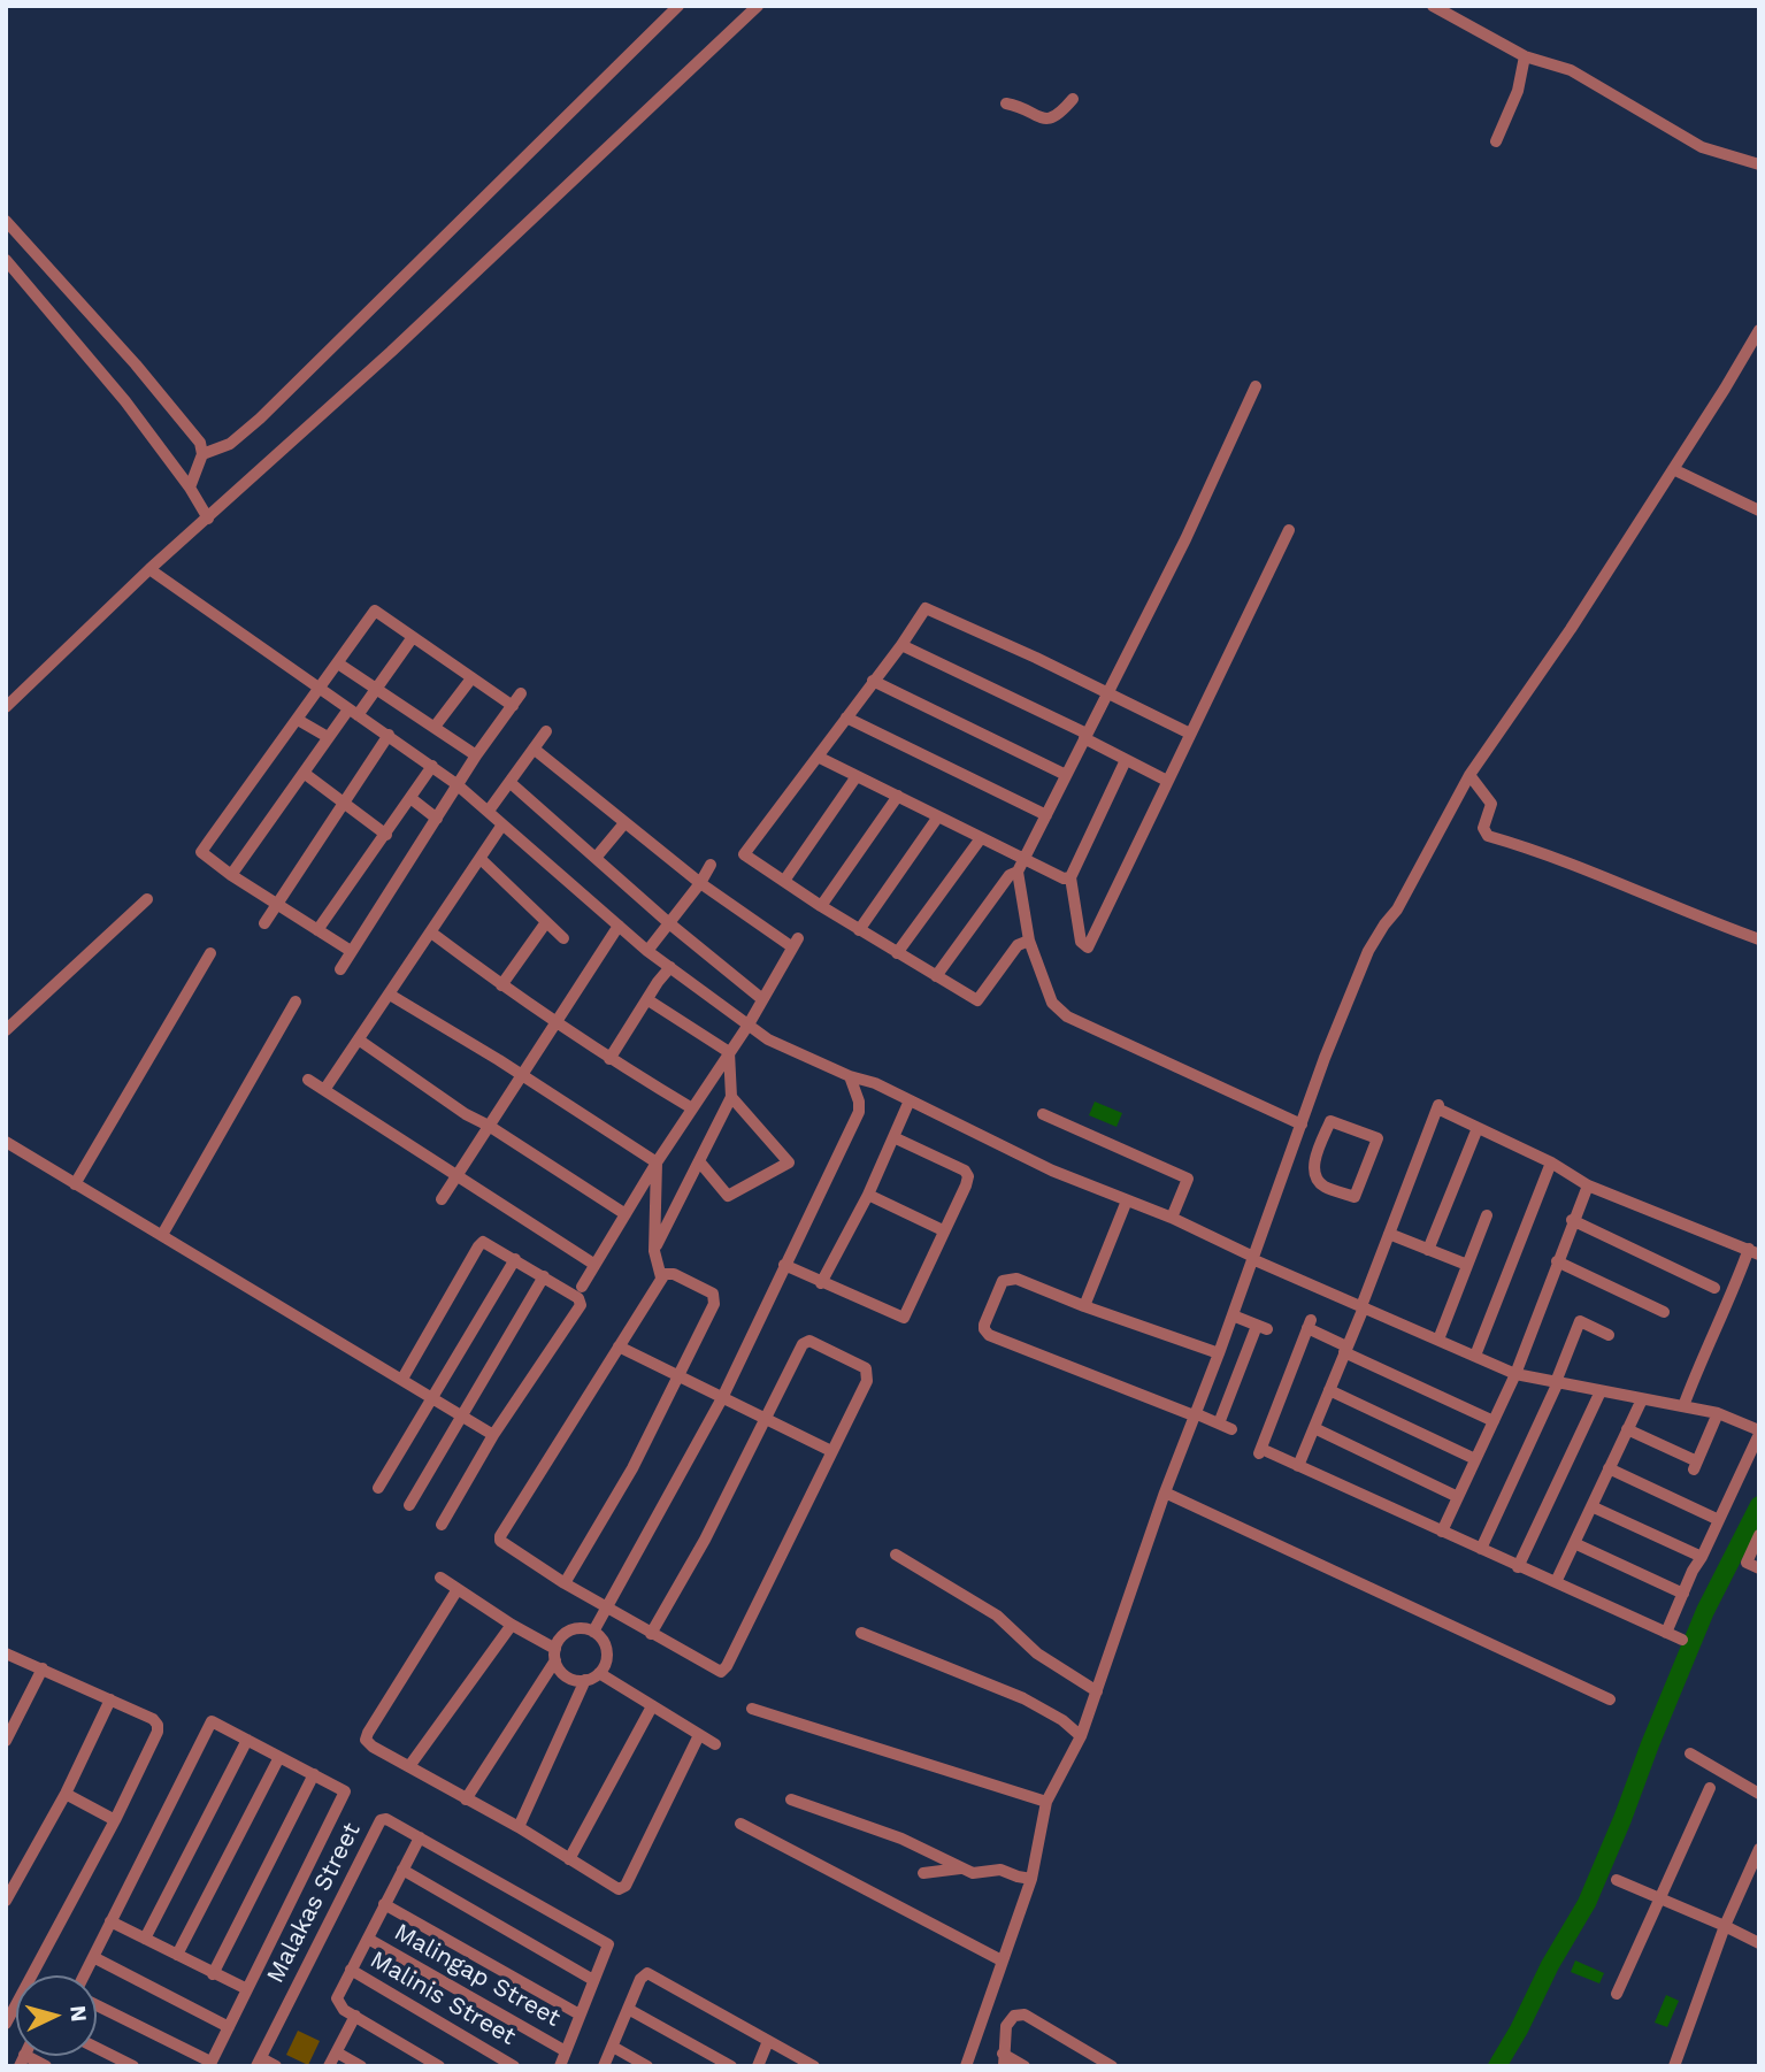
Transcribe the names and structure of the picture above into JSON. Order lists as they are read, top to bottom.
{
  "streets": {
    "street": ["Malakas Street", "Malingap Street", "Malinis Street"]
  },
  "north": "right"
}
